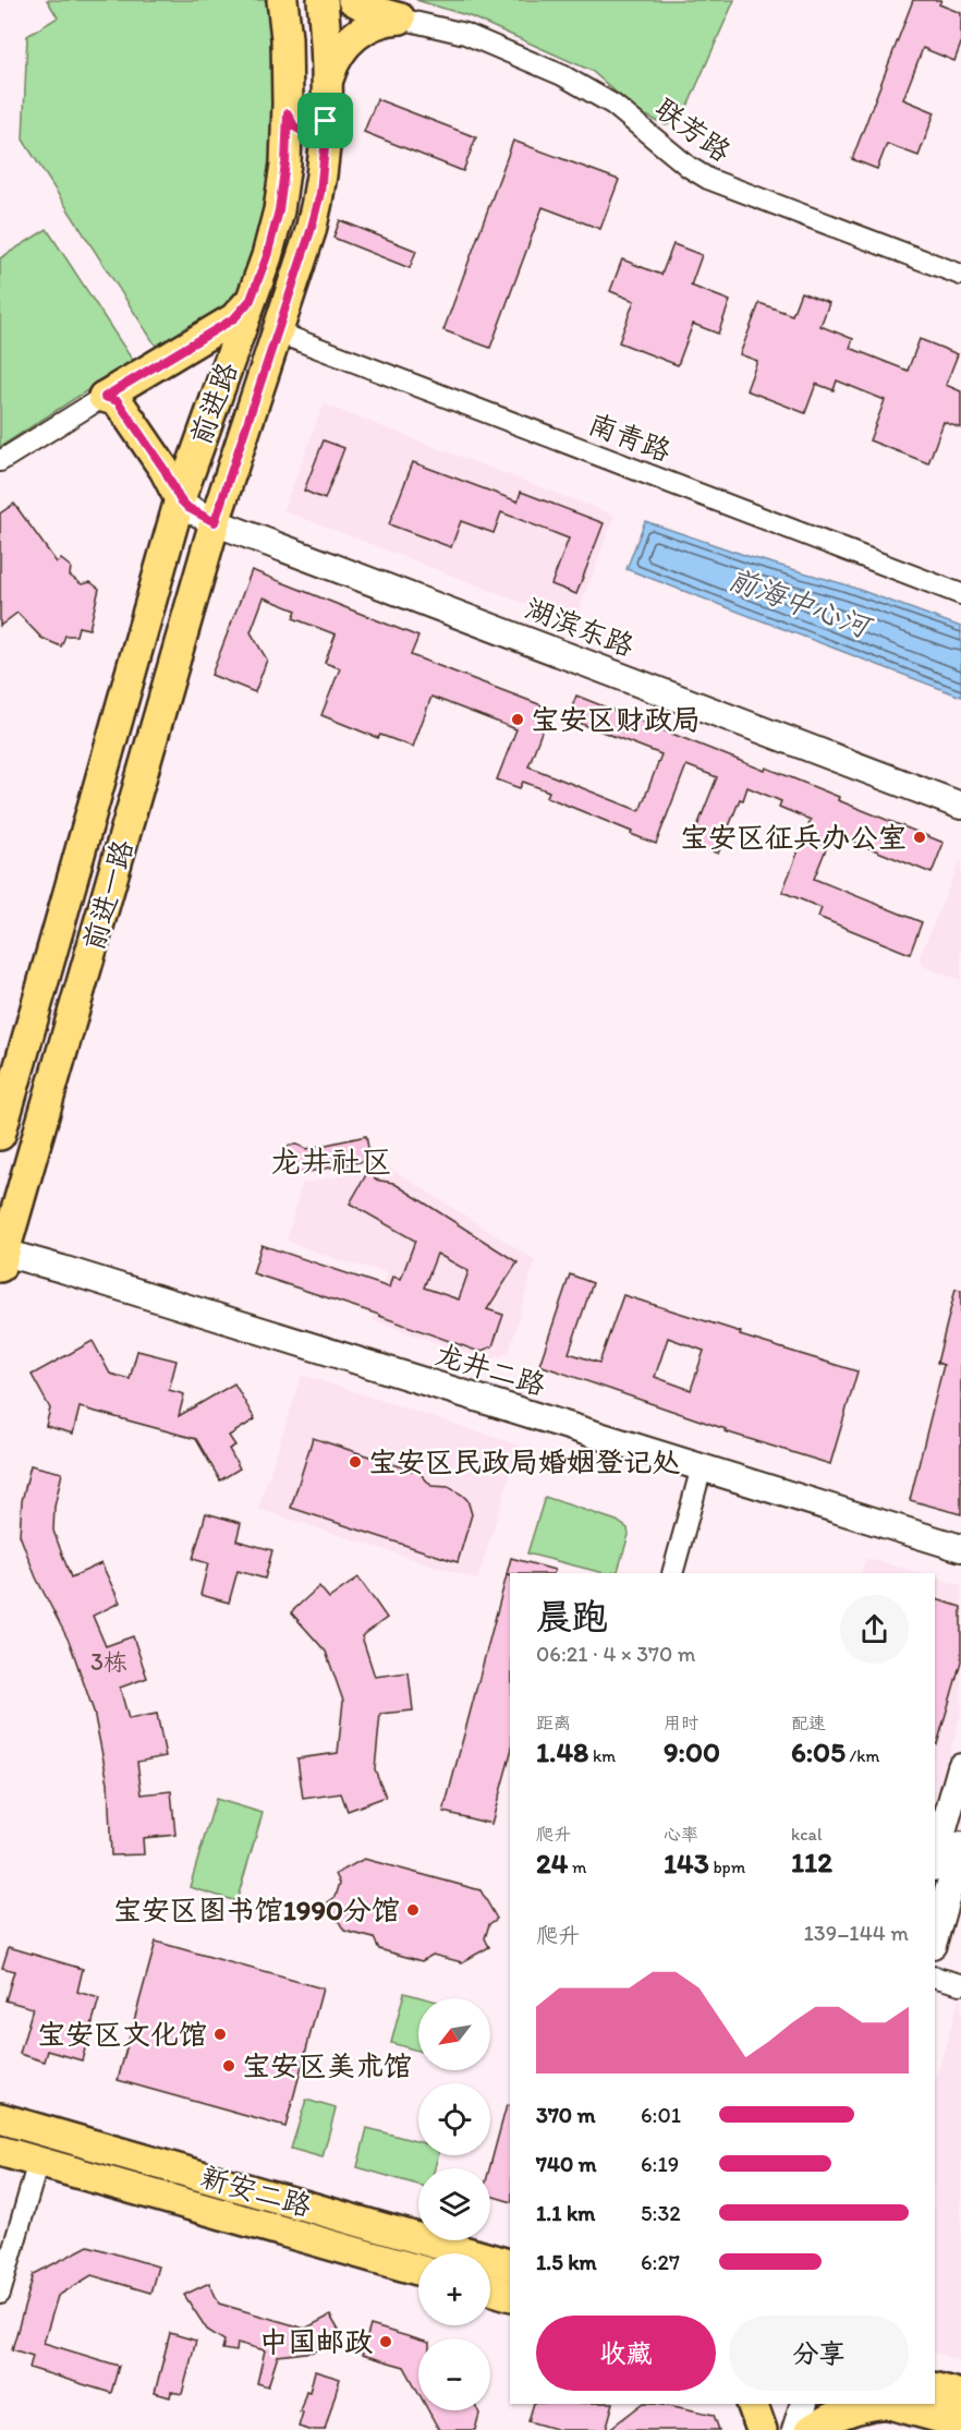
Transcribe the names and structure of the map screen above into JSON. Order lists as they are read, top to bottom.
{
  "streets": {
    "main road": [
      "前进路",
      "湖滨东路",
      "前进一路",
      "龙井二路",
      "新安二路"
    ],
    "street": ["联芳路", "南青路"]
  },
  "crossings": [
    ["前进路", "南青路"],
    ["前进路", "湖滨东路"],
    ["前进路", "前进一路"],
    ["湖滨东路", "前进一路"],
    ["前进一路", "龙井二路"]
  ],
  "districts": ["龙井社区"],
  "water": ["前海中心河"],
  "places": [
    "宝安区财政局",
    "宝安区征兵办公室",
    "宝安区民政局婚姻登记处",
    "宝安区图书馆1990分馆",
    "宝安区文化馆",
    "宝安区美术馆",
    "中国邮政"
  ],
  "house_numbers": ["3栋"],
  "north": "bottom left",
  "page": {
    "heading": ["晨跑", "06:21 · 4 × 370 m"],
    "stats": [
      ["距离", "1.48 km"],
      ["用时", "9:00"],
      ["配速", "6:05 /km"],
      ["爬升", "24 m"],
      ["心率", "143 bpm"],
      ["kcal", "112"]
    ],
    "chart": ["爬升", "139–144 m"],
    "map_buttons": ["+", "−"],
    "list": [
      {
        "name": "370 m",
        "note": "6:01"
      },
      {
        "name": "740 m",
        "note": "6:19"
      },
      {
        "name": "1.1 km",
        "note": "5:32"
      },
      {
        "name": "1.5 km",
        "note": "6:27"
      }
    ],
    "buttons": ["收藏", "分享"]
  }
}
